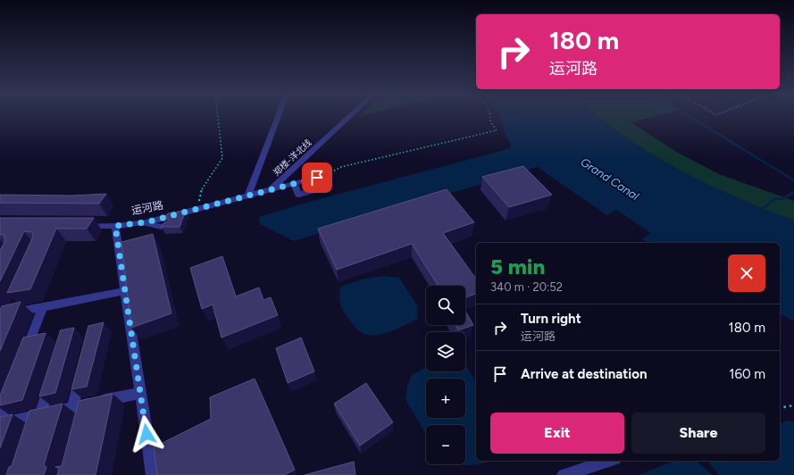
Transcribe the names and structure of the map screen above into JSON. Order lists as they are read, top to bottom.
{
  "streets": {
    "street": ["郑楼-洋北线", "运河路"]
  },
  "crossings": [
    ["郑楼-洋北线", "运河路"]
  ],
  "water": ["Grand Canal"],
  "page": {
    "turn": ["180 m", "运河路"],
    "heading": ["5 min", "340 m · 20:52"],
    "map_buttons": ["+", "−"],
    "list": [
      {
        "name": "Turn right",
        "note": "运河路",
        "value": "180 m"
      },
      {
        "name": "Arrive at destination",
        "value": "160 m"
      }
    ],
    "buttons": ["Exit", "Share"]
  }
}
